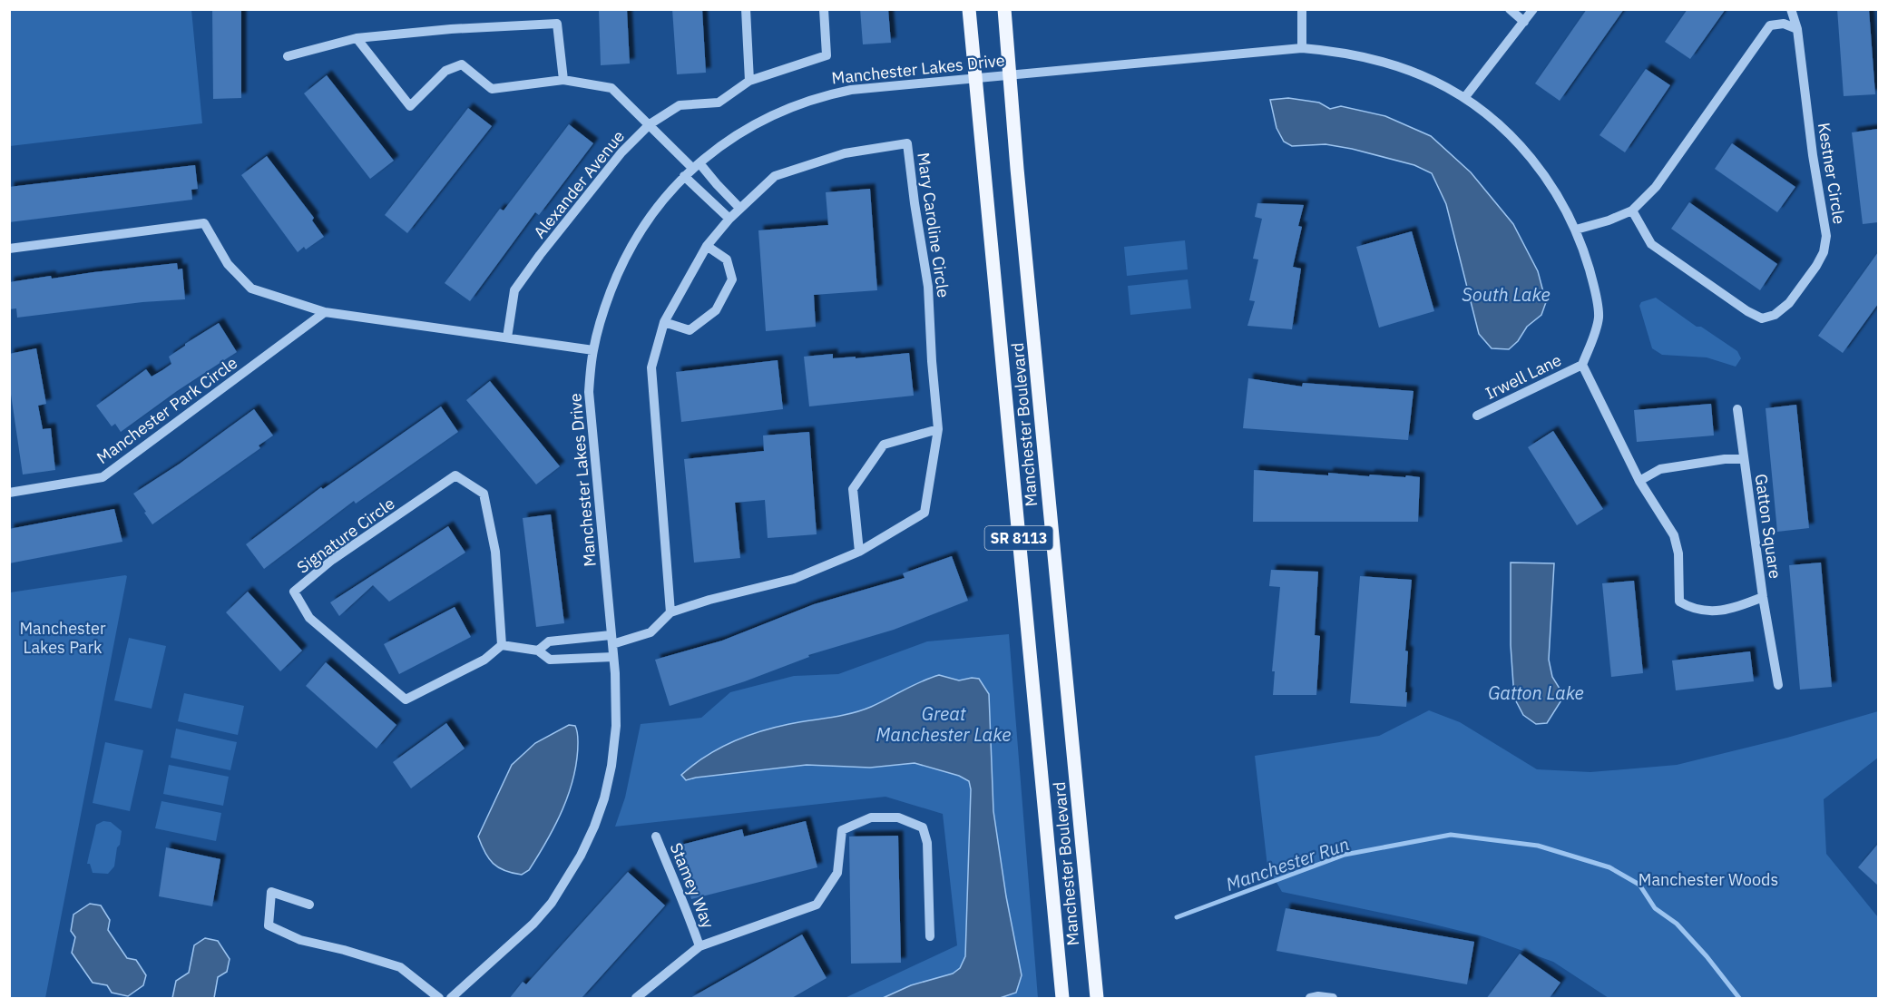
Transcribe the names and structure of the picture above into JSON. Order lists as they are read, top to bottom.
{
  "streets": {
    "main road": ["Manchester Boulevard", "SR 8113"],
    "street": [
      "Manchester Lakes Drive",
      "Kestner Circle",
      "Alexander Avenue",
      "Mary Caroline Circle",
      "Irwell Lane",
      "Manchester Park Circle",
      "Gatton Square",
      "Signature Circle",
      "Stamey Way"
    ]
  },
  "crossings": [
    ["Manchester Lakes Drive", "Mary Caroline Circle"],
    ["Manchester Lakes Drive", "Irwell Lane"],
    ["Manchester Lakes Drive", "Manchester Boulevard"],
    ["Manchester Lakes Drive", "Gatton Square"],
    ["Irwell Lane", "Gatton Square"]
  ],
  "water": [
    "South Lake",
    "Gatton Lake",
    "Great Manchester Lake",
    "Manchester Run"
  ],
  "parks": ["Manchester Lakes Park", "Manchester Woods"]
}
